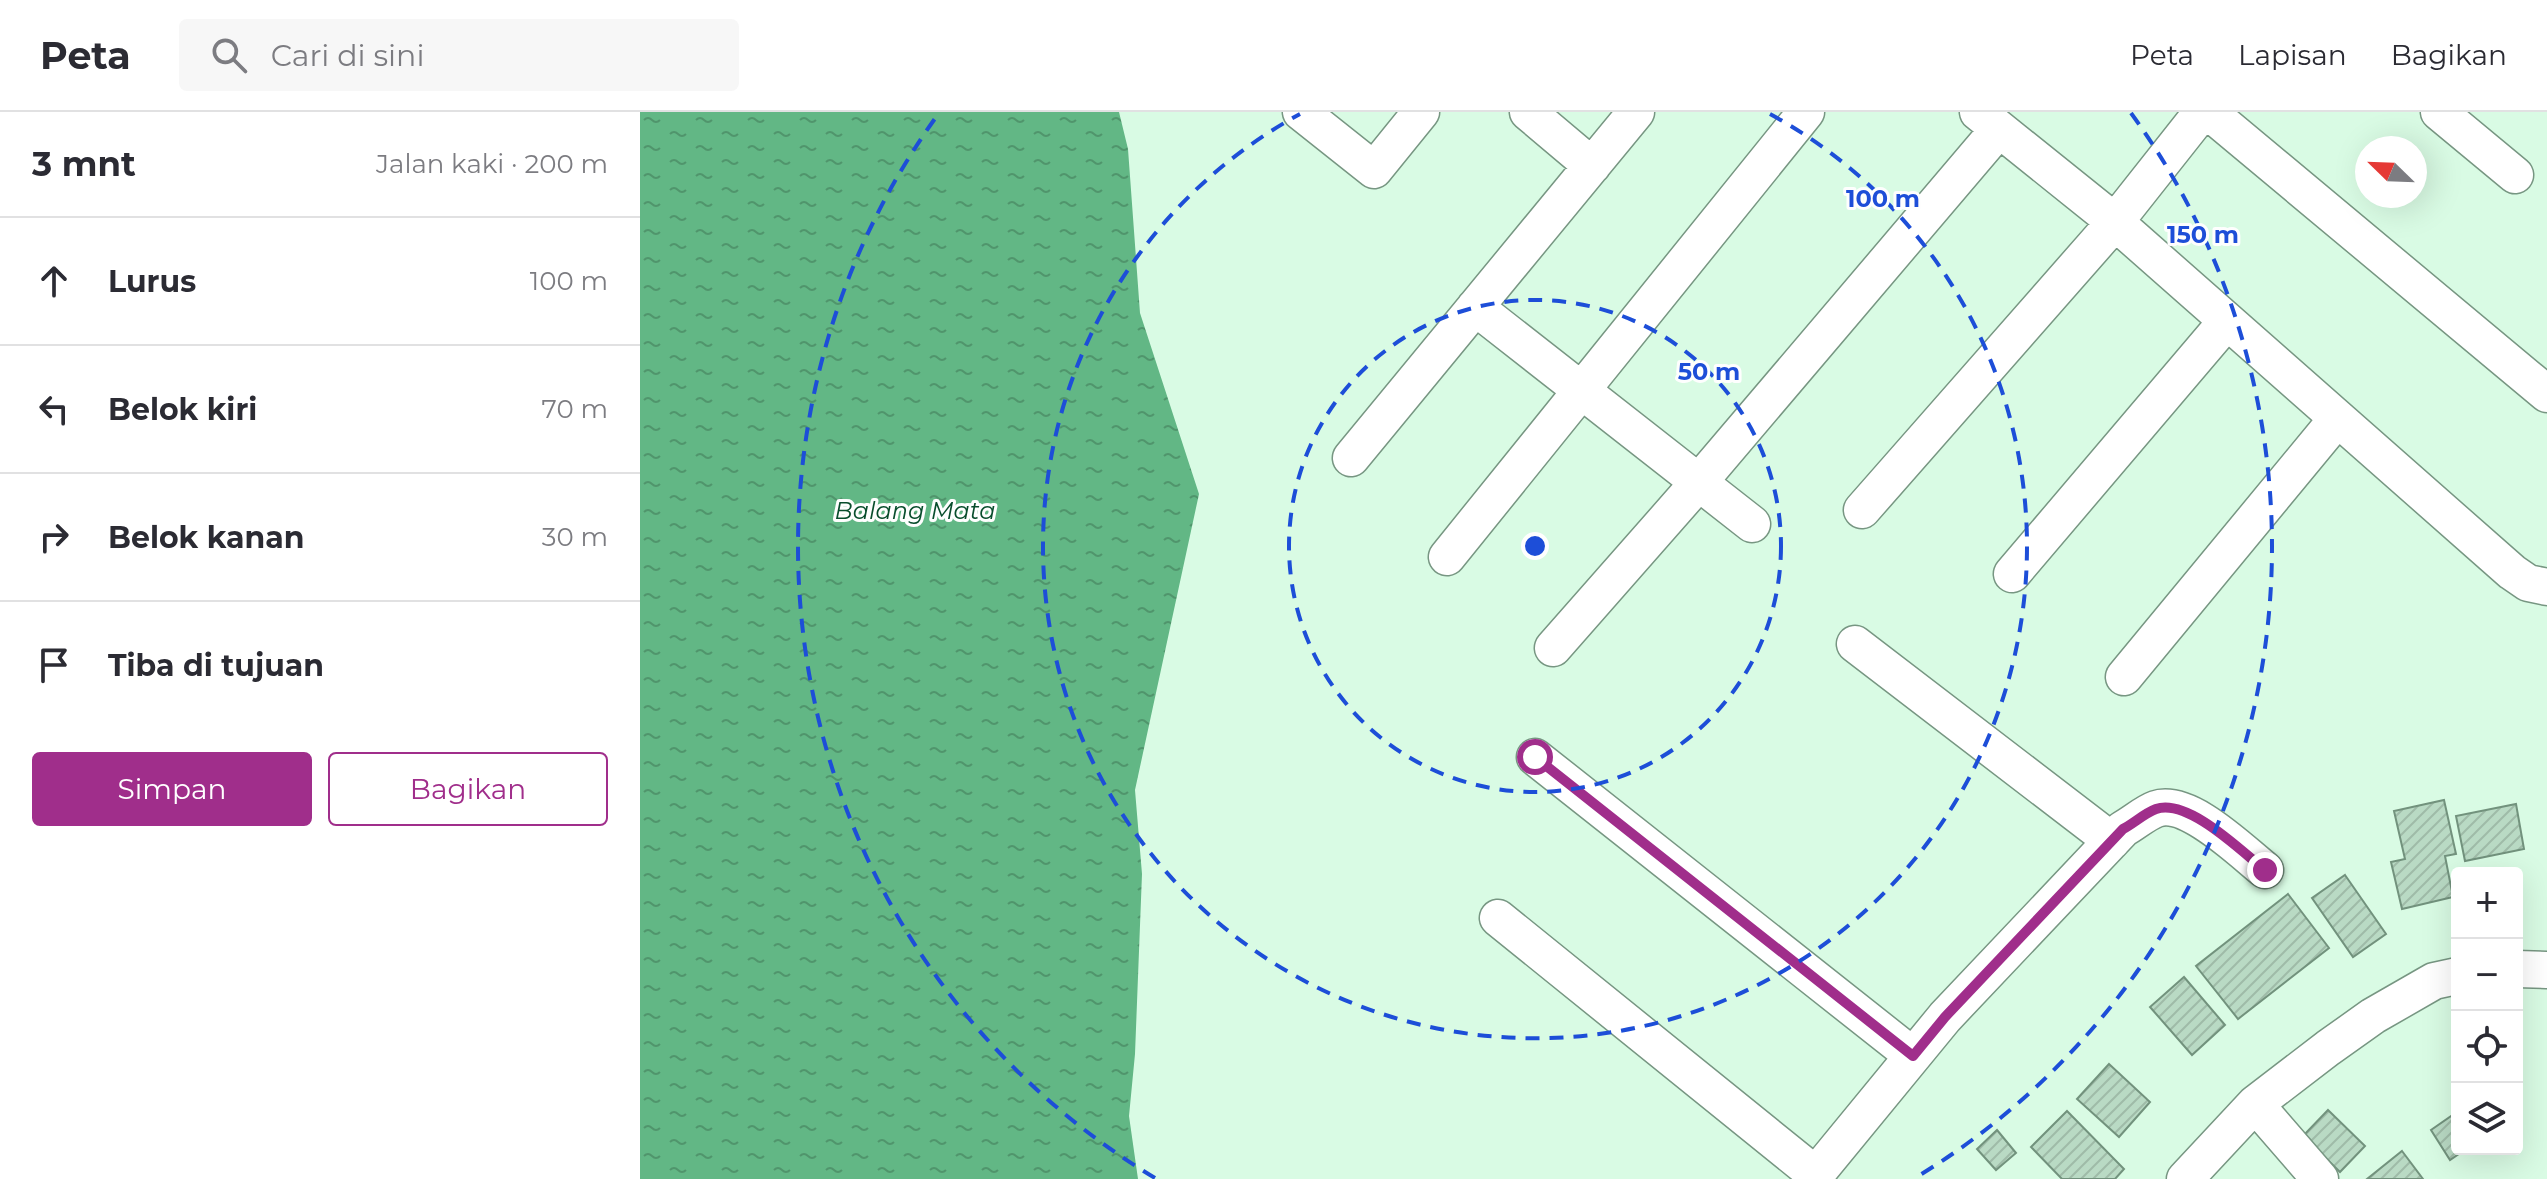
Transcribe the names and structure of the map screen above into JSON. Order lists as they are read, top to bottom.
{
  "water": ["Balang Mata"],
  "north": "top left",
  "page": {
    "header": "Peta",
    "search": "Cari di sini",
    "nav": ["Peta", "Lapisan", "Bagikan"],
    "heading": ["3 mnt", "Jalan kaki · 200 m"],
    "list": [
      ["Lurus", "100 m"],
      ["Belok kiri", "70 m"],
      ["Belok kanan", "30 m"],
      "Tiba di tujuan"
    ],
    "buttons": ["Simpan", "Bagikan"],
    "map_buttons": ["+", "−"]
  },
  "rings": ["100 m", "150 m", "50 m"]
}
